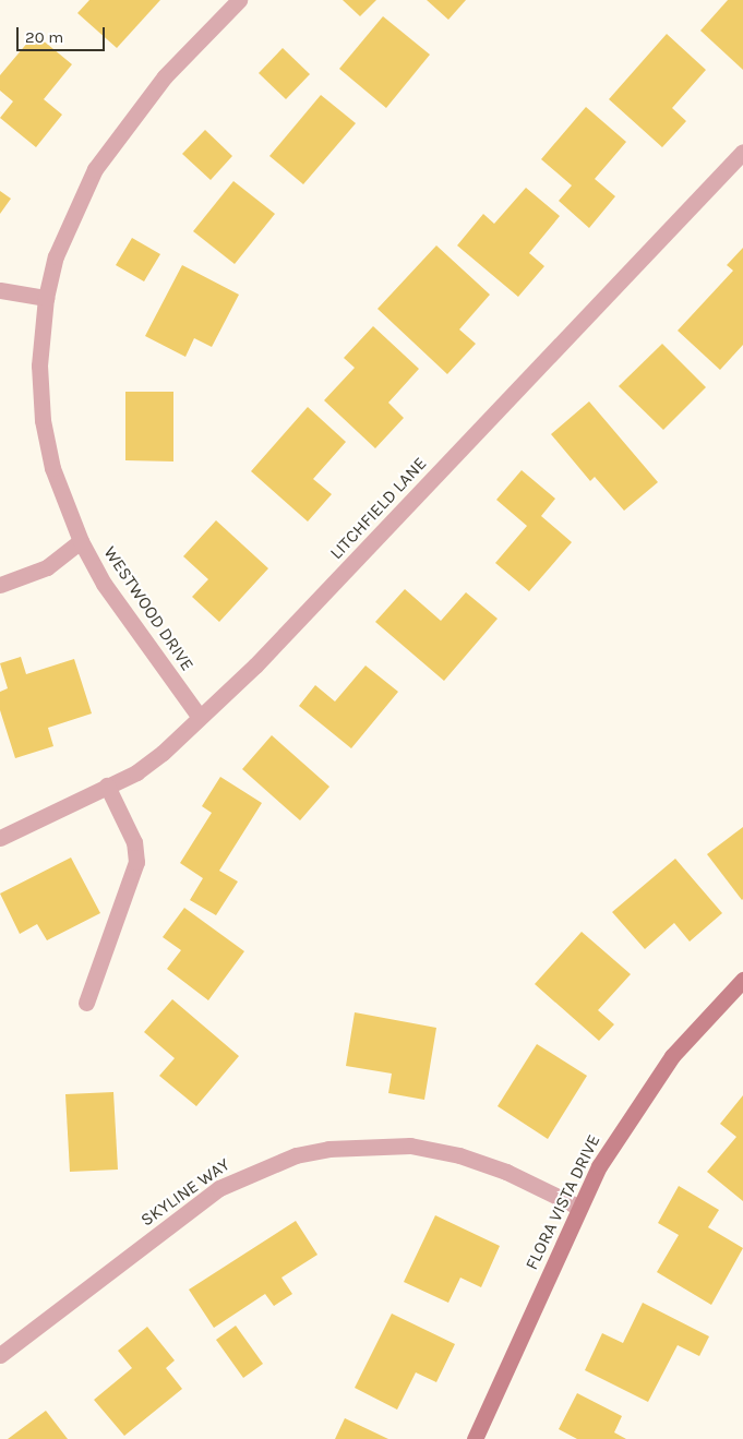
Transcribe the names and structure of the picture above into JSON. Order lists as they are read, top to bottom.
{
  "streets": {
    "street": [
      "LITCHFIELD LANE",
      "WESTWOOD DRIVE",
      "SKYLINE WAY",
      "FLORA VISTA DRIVE"
    ]
  },
  "crossings": [
    ["LITCHFIELD LANE", "WESTWOOD DRIVE"],
    ["SKYLINE WAY", "FLORA VISTA DRIVE"]
  ],
  "scale_bar": "20 m"
}
